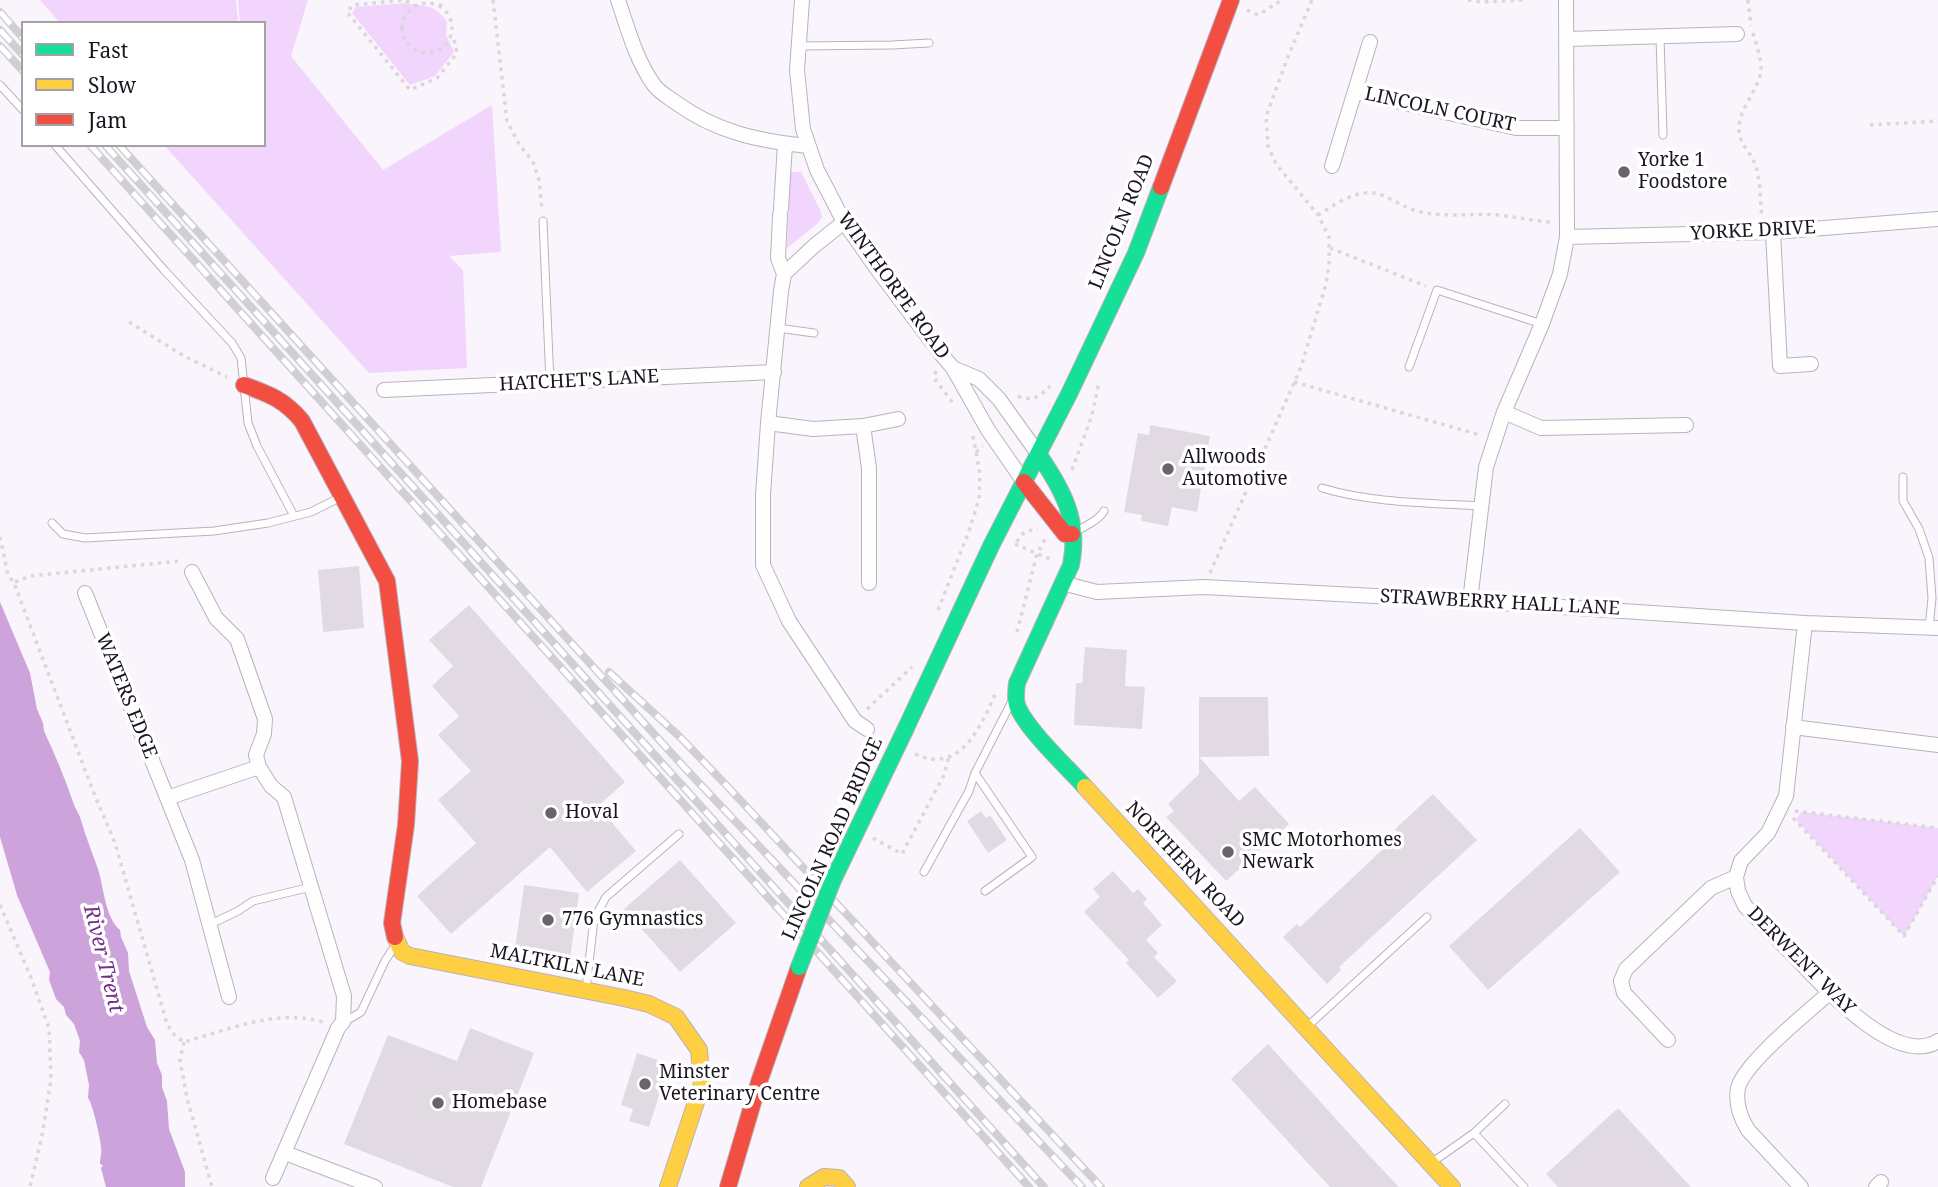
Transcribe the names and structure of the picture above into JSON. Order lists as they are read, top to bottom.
{
  "streets": {
    "street": [
      "LINCOLN COURT",
      "LINCOLN ROAD",
      "YORKE DRIVE",
      "WINTHORPE ROAD",
      "HATCHET'S LANE",
      "STRAWBERRY HALL LANE",
      "WATERS EDGE",
      "LINCOLN ROAD BRIDGE",
      "NORTHERN ROAD",
      "DERWENT WAY",
      "MALTKILN LANE"
    ]
  },
  "crossings": [
    ["LINCOLN ROAD", "WINTHORPE ROAD"],
    ["LINCOLN ROAD", "LINCOLN ROAD BRIDGE"],
    ["WINTHORPE ROAD", "LINCOLN ROAD BRIDGE"]
  ],
  "water": ["River Trent"],
  "places": [
    "Yorke 1 Foodstore",
    "Allwoods Automotive",
    "Hoval",
    "SMC Motorhomes Newark",
    "776 Gymnastics",
    "Minster Veterinary Centre",
    "Homebase"
  ],
  "legend": ["Fast", "Slow", "Jam"]
}
